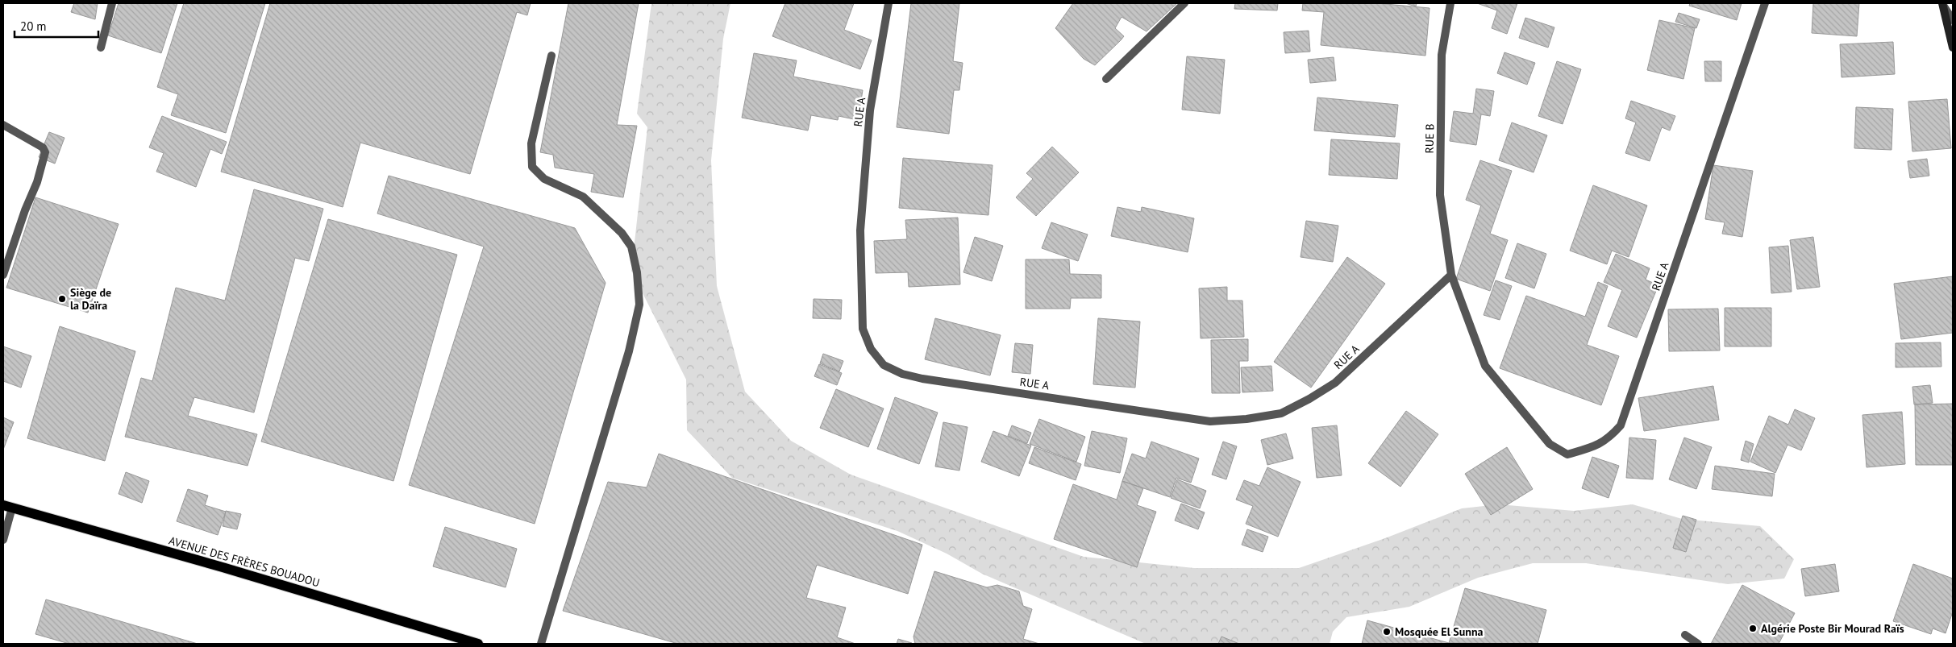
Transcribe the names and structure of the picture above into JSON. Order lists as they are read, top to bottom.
{
  "streets": {
    "main road": ["AVENUE DES FRÈRES BOUADOU"],
    "street": ["RUE A", "RUE B"]
  },
  "crossings": [
    ["RUE A", "RUE B"]
  ],
  "places": ["Siège de la Daïra", "Algérie Poste Bir Mourad Raïs", "Mosquée El Sunna"],
  "scale_bar": "20 m"
}
